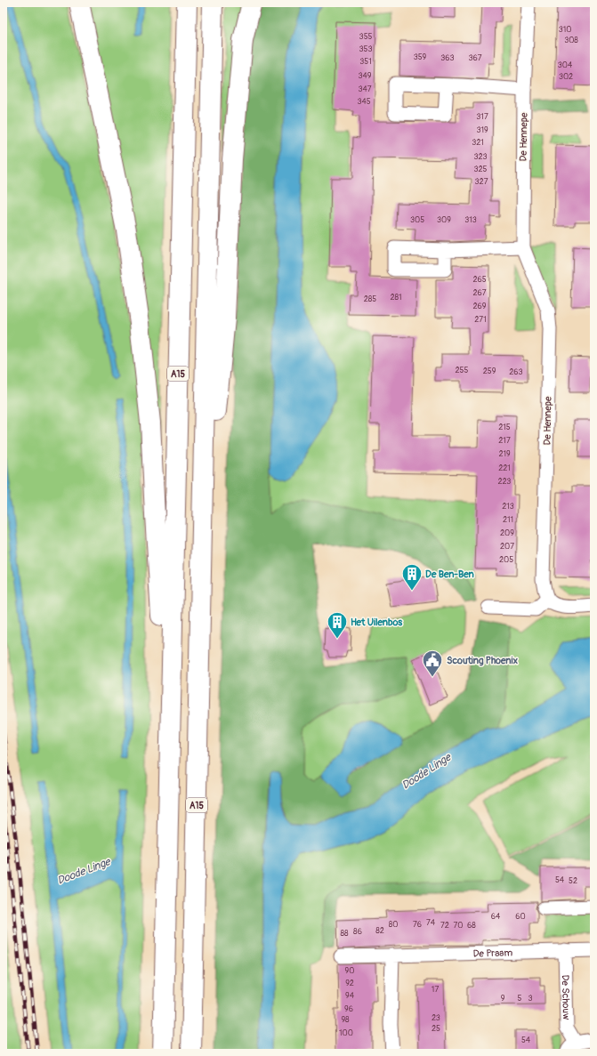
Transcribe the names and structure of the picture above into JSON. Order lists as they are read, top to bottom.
{
  "streets": {
    "highway": ["A15"],
    "street": ["De Hennepe", "De Praam", "De Schouw"]
  },
  "crossings": [
    ["De Praam", "De Schouw"]
  ],
  "water": ["Doode Linge"],
  "places": {
    "building": ["De Ben-Ben", "Het Uilenbos"],
    "public building": ["Scouting Phoenix"]
  },
  "house_numbers": [
    "310",
    "355",
    "308",
    "353",
    "359",
    "363",
    "367",
    "351",
    "304",
    "349",
    "302",
    "347",
    "345",
    "317",
    "319",
    "321",
    "323",
    "325",
    "327",
    "305",
    "309",
    "313",
    "265",
    "267",
    "281",
    "285",
    "269",
    "271",
    "255",
    "259",
    "263",
    "215",
    "217",
    "219",
    "221",
    "223",
    "213",
    "211",
    "209",
    "207",
    "205",
    "54",
    "52",
    "64",
    "60",
    "74",
    "80",
    "76",
    "72",
    "70",
    "68",
    "82",
    "86",
    "88",
    "90",
    "92",
    "17",
    "94",
    "9",
    "5",
    "3",
    "96",
    "23",
    "98",
    "25",
    "100",
    "54"
  ]
}
